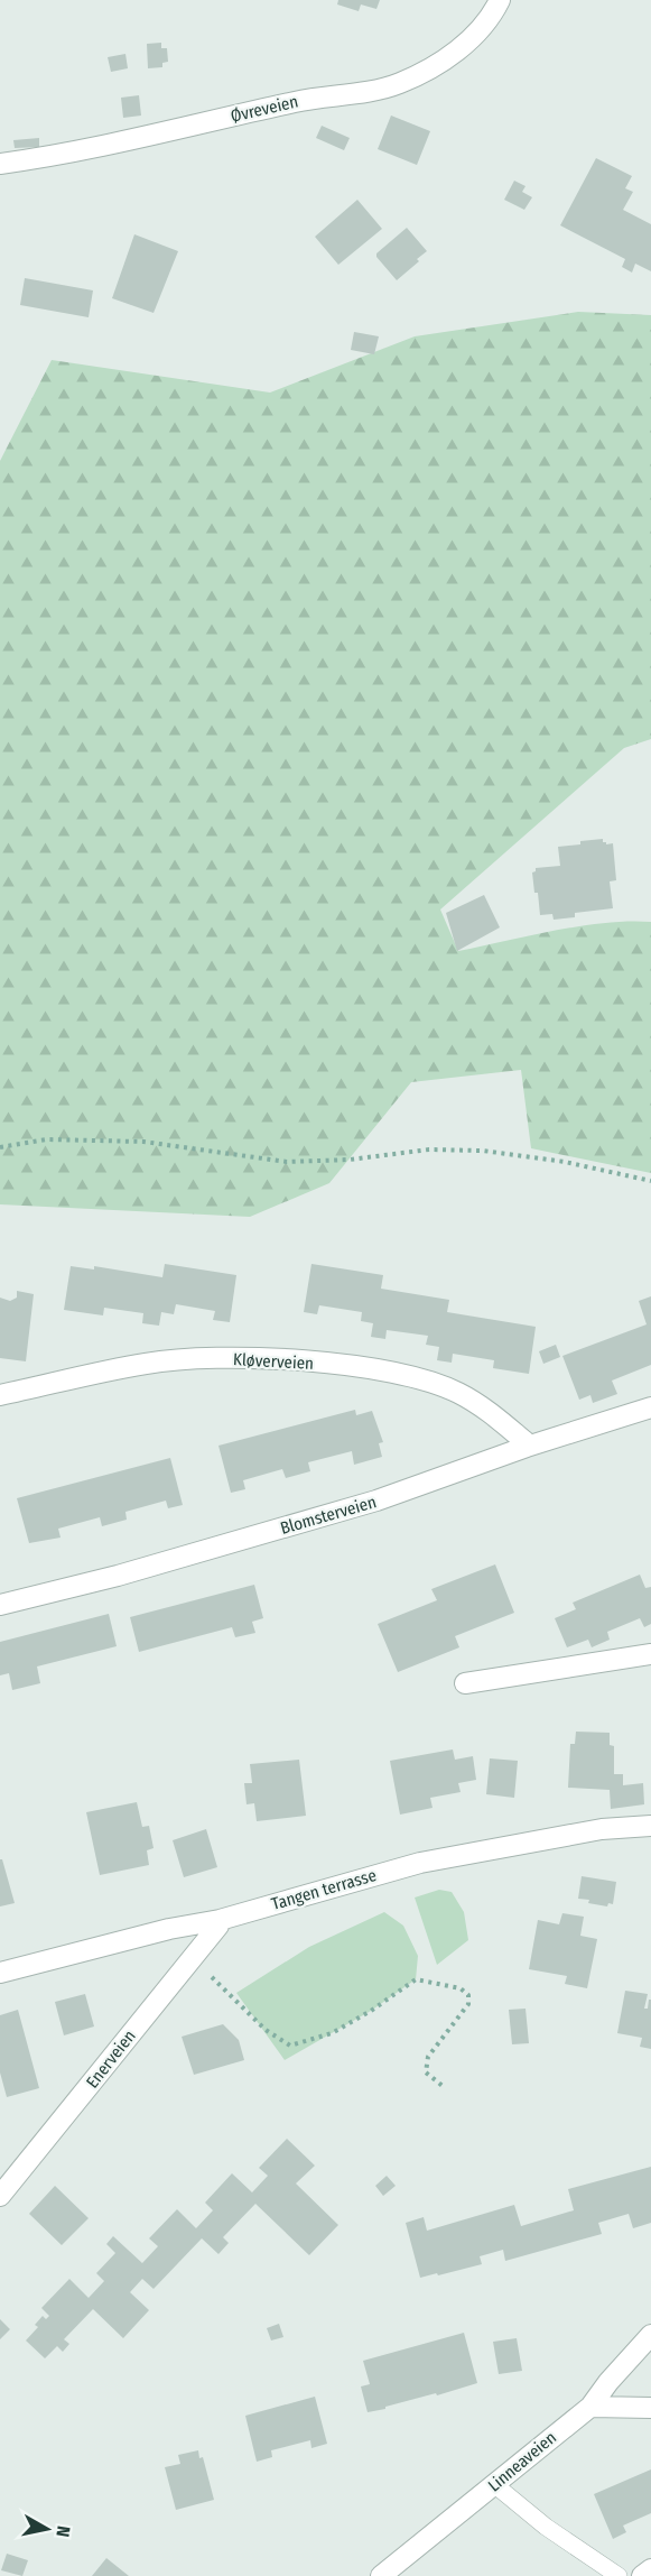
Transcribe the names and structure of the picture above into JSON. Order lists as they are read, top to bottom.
{
  "streets": {
    "street": [
      "Øvreveien",
      "Kløverveien",
      "Blomsterveien",
      "Tangen terrasse",
      "Enerveien",
      "Linneaveien"
    ]
  },
  "crossings": [
    ["Kløverveien", "Blomsterveien"],
    ["Tangen terrasse", "Enerveien"]
  ],
  "north": "right"
}
